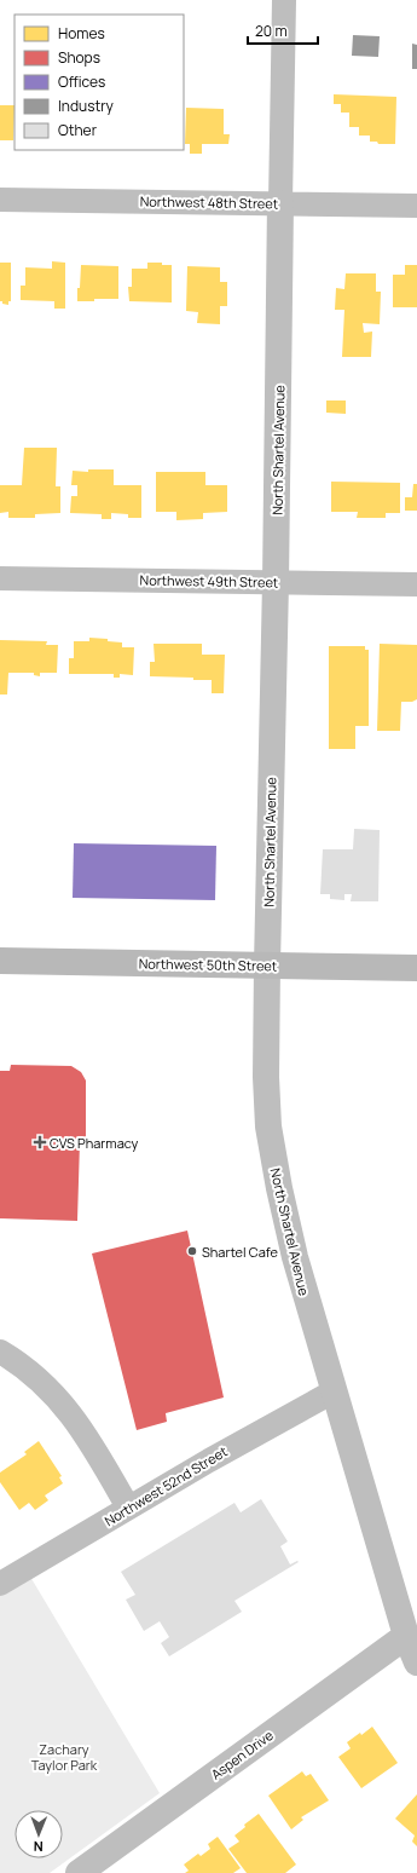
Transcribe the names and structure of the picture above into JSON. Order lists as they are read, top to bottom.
{
  "streets": {
    "main road": ["Northwest 50th Street"],
    "street": [
      "Northwest 48th Street",
      "North Shartel Avenue",
      "Northwest 49th Street",
      "Northwest 52nd Street",
      "Aspen Drive"
    ]
  },
  "crossings": [
    ["Northwest 48th Street", "North Shartel Avenue"],
    ["North Shartel Avenue", "Northwest 49th Street"],
    ["North Shartel Avenue", "Northwest 50th Street"],
    ["North Shartel Avenue", "Northwest 52nd Street"],
    ["North Shartel Avenue", "Aspen Drive"]
  ],
  "parks": ["Zachary Taylor Park"],
  "places": {
    "health": ["CVS Pharmacy"],
    "other": ["Shartel Cafe"]
  },
  "legend": [
    "Homes",
    "Shops",
    "Offices",
    "Industry",
    "Other"
  ],
  "scale_bar": "20 m",
  "north": "bottom"
}
